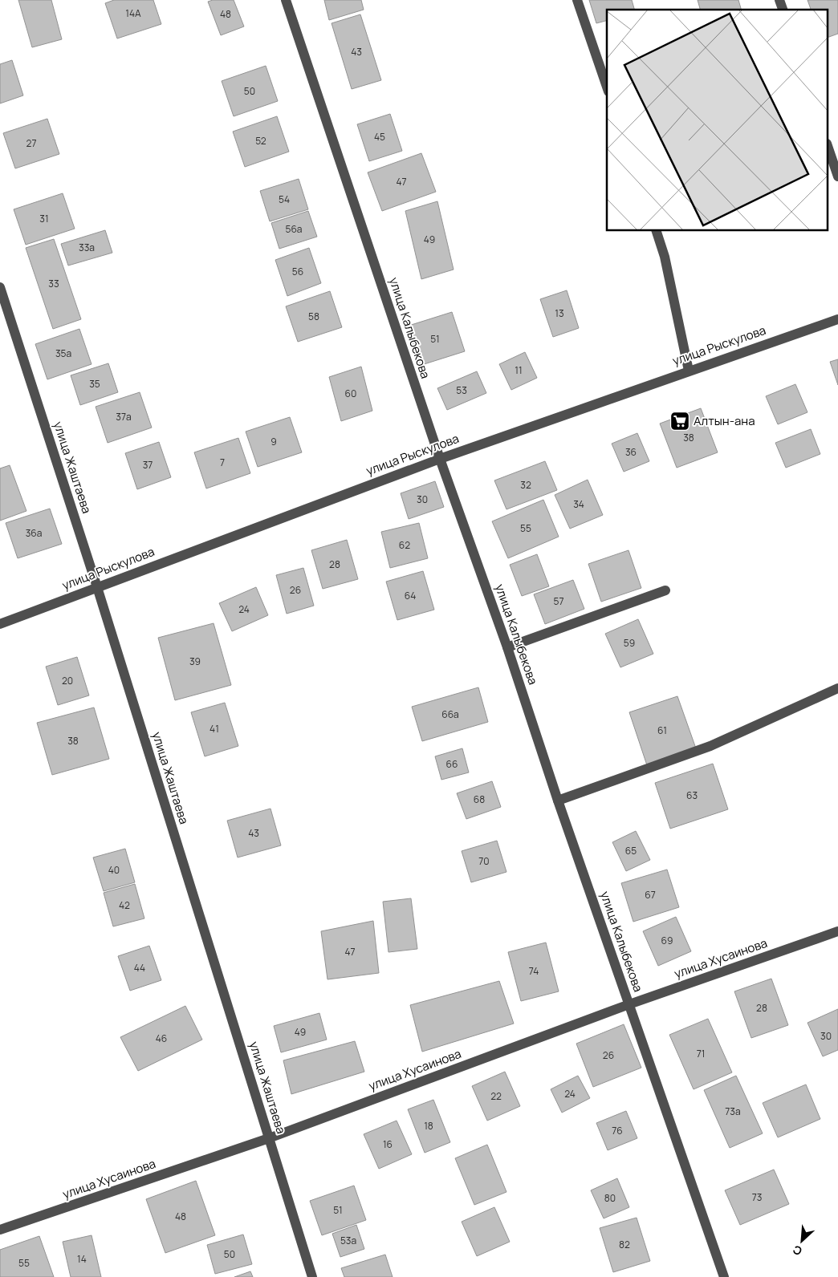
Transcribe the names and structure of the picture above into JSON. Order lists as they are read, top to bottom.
{
  "streets": {
    "street": [
      "улица Калыбекова",
      "улица Рыскулова",
      "улица Жаштаева",
      "улица Хусаинова"
    ]
  },
  "crossings": [
    ["улица Калыбекова", "улица Рыскулова"],
    ["улица Калыбекова", "улица Хусаинова"],
    ["улица Рыскулова", "улица Жаштаева"],
    ["улица Жаштаева", "улица Хусаинова"]
  ],
  "places": {
    "supermarket": ["Алтын-ана"]
  },
  "house_numbers": [
    "14А",
    "48",
    "43",
    "50",
    "45",
    "52",
    "27",
    "47",
    "54",
    "31",
    "56а",
    "49",
    "33а",
    "56",
    "33",
    "13",
    "58",
    "51",
    "35а",
    "11",
    "35",
    "53",
    "60",
    "37а",
    "38",
    "9",
    "36",
    "7",
    "37",
    "32",
    "30",
    "34",
    "55",
    "36а",
    "62",
    "28",
    "26",
    "64",
    "57",
    "24",
    "59",
    "39",
    "20",
    "66а",
    "41",
    "61",
    "38",
    "66",
    "63",
    "68",
    "43",
    "65",
    "70",
    "40",
    "67",
    "42",
    "69",
    "47",
    "44",
    "74",
    "28",
    "49",
    "30",
    "46",
    "71",
    "26",
    "24",
    "22",
    "73а",
    "18",
    "76",
    "16",
    "73",
    "80",
    "51",
    "48",
    "53а",
    "82",
    "50",
    "14",
    "55"
  ],
  "north": "bottom left"
}
